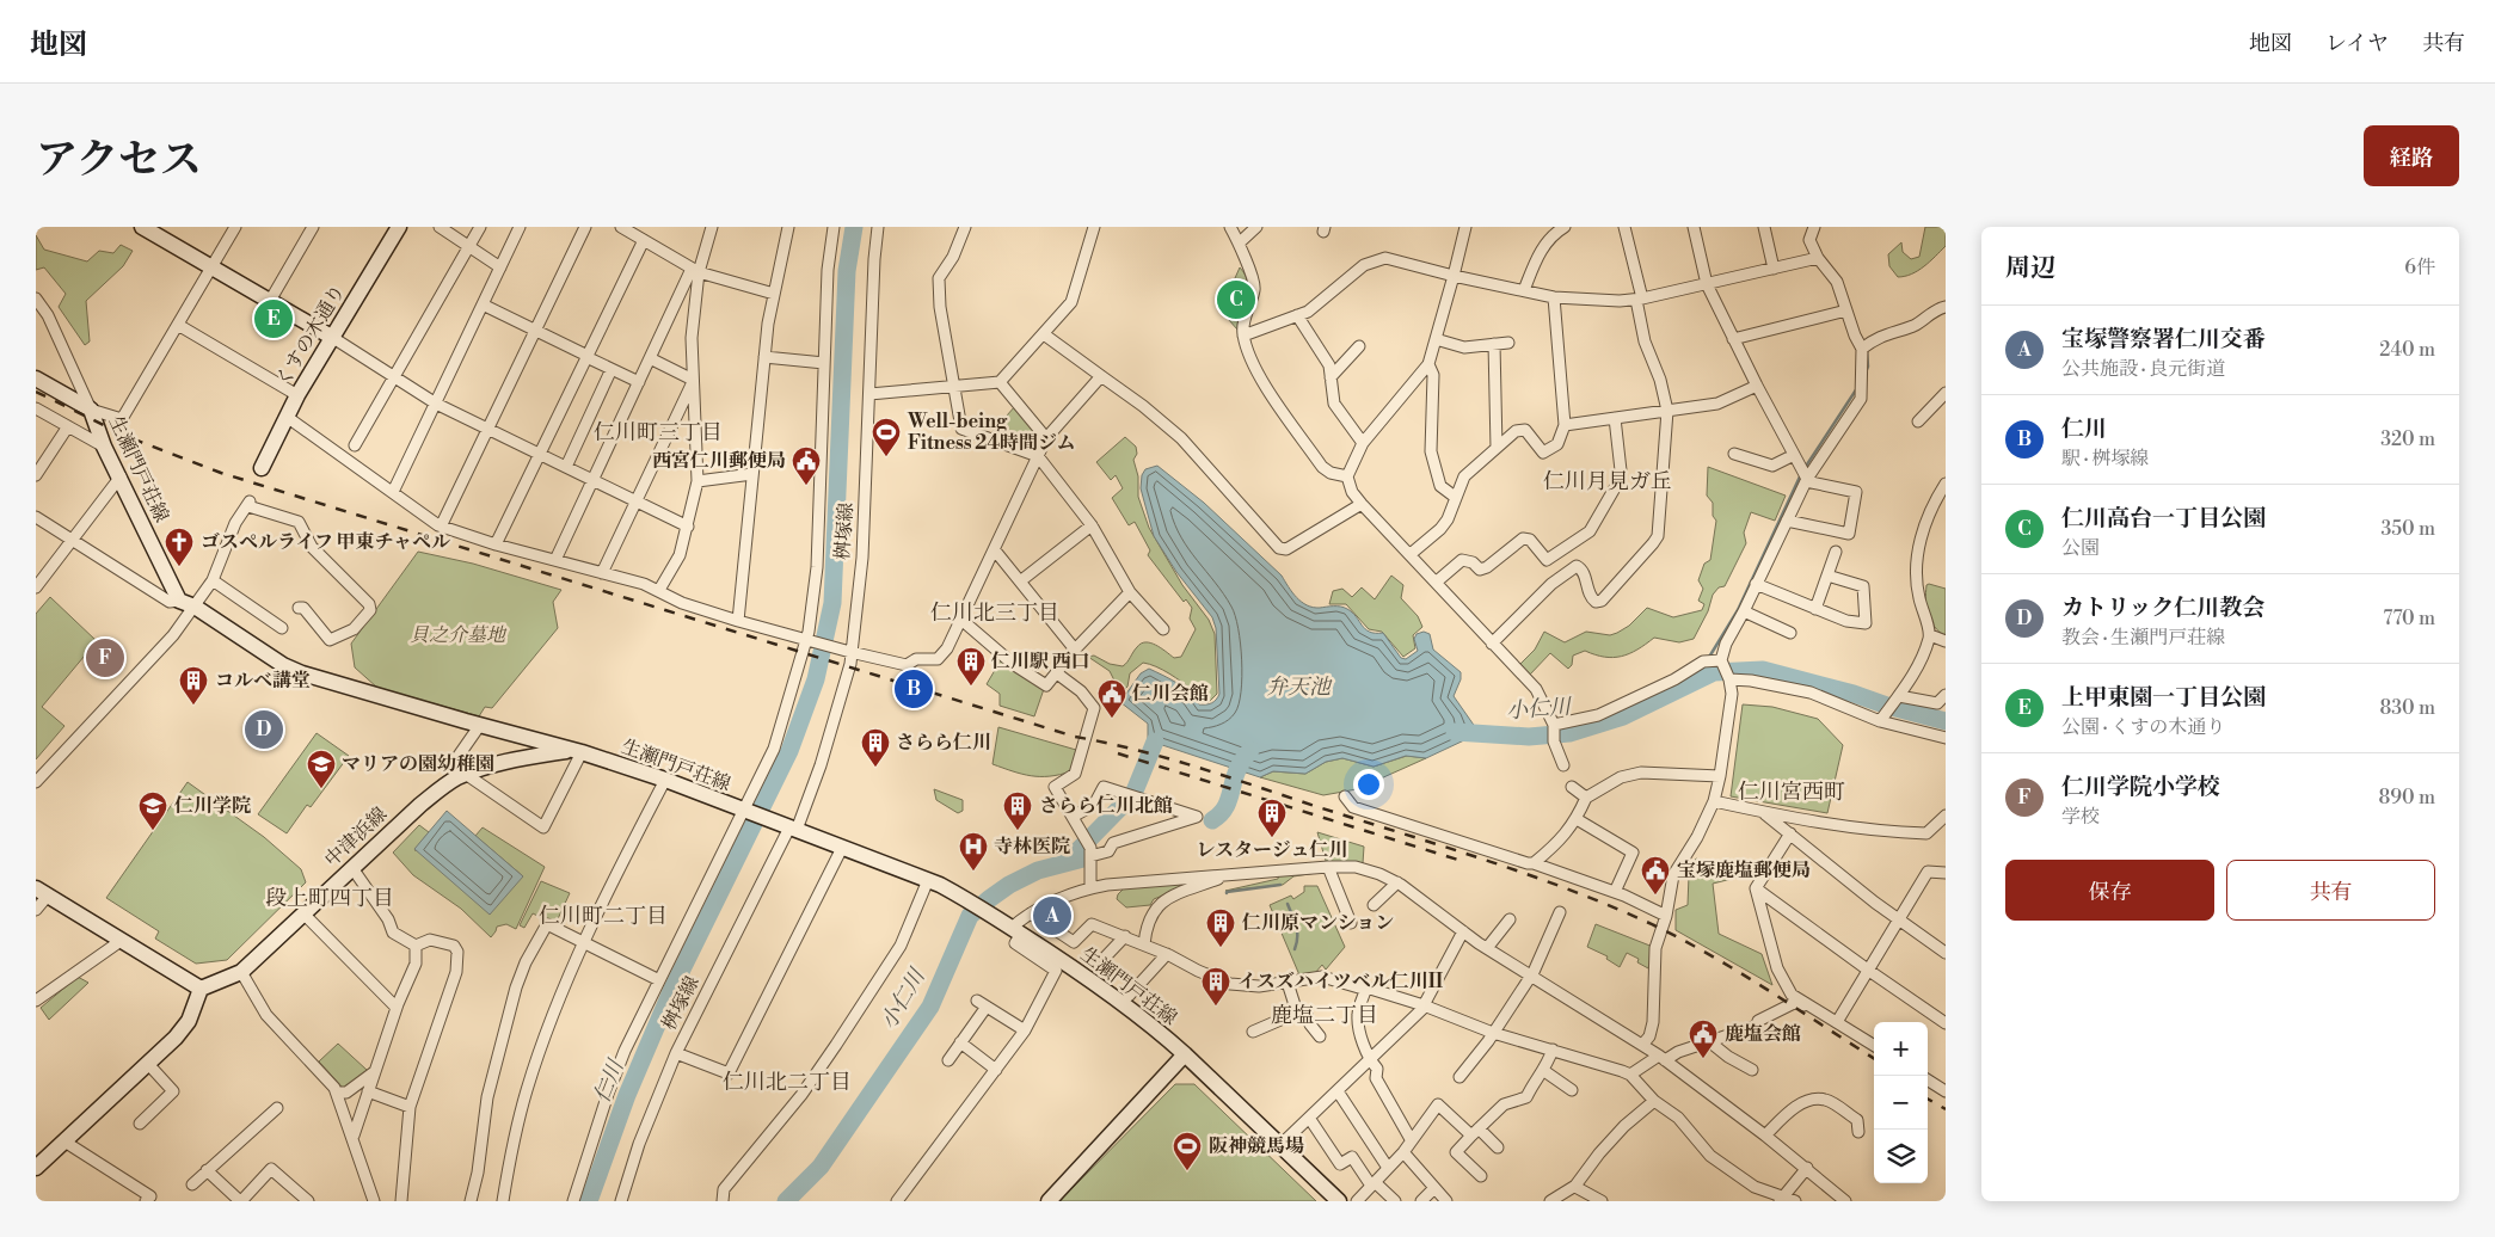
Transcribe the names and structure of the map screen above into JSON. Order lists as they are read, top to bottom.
{
  "streets": {
    "street": [
      "くすの木通り",
      "生瀬門戸荘線",
      "桝塚線",
      "中津浜線"
    ]
  },
  "crossings": [
    ["生瀬門戸荘線", "桝塚線"],
    ["生瀬門戸荘線", "中津浜線"]
  ],
  "districts": [
    "仁川町三丁目",
    "仁川月見ガ丘",
    "仁川北三丁目",
    "仁川宮西町",
    "段上町四丁目",
    "仁川町二丁目",
    "鹿塩二丁目",
    "仁川北二丁目"
  ],
  "water": ["弁天池", "小仁川", "仁川"],
  "parks": ["貝之介墓地"],
  "places": {
    "sports": ["Well-being Fitness 24時間ジム", "阪神競馬場"],
    "public building": [
      "西宮仁川郵便局",
      "仁川会館",
      "宝塚鹿塩郵便局",
      "鹿塩会館"
    ],
    "church": ["ゴスペルライフ 甲東チャペル"],
    "building": [
      "仁川駅 西口",
      "コルベ講堂",
      "さらら仁川",
      "さらら仁川北館",
      "レスタージュ仁川",
      "仁川原マンション",
      "イスズハイツベル仁川II"
    ],
    "school or university": ["マリアの園幼稚園", "仁川学院"],
    "hospital": ["寺林医院"]
  },
  "page": {
    "header": "地図",
    "nav": ["地図", "レイヤ", "共有"],
    "title": "アクセス",
    "buttons": [
      "経路",
      ["保存", "共有"]
    ],
    "heading": ["周辺", "6件"],
    "pins": [
      "C",
      "E",
      "F",
      "B",
      "D",
      "A"
    ],
    "list": [
      {
        "mark": "A",
        "name": "宝塚警察署仁川交番",
        "note": "公共施設 · 良元街道",
        "value": "240 m"
      },
      {
        "mark": "B",
        "name": "仁川",
        "note": "駅 · 桝塚線",
        "value": "320 m"
      },
      {
        "mark": "C",
        "name": "仁川高台一丁目公園",
        "note": "公園",
        "value": "350 m"
      },
      {
        "mark": "D",
        "name": "カトリック仁川教会",
        "note": "教会 · 生瀬門戸荘線",
        "value": "770 m"
      },
      {
        "mark": "E",
        "name": "上甲東園一丁目公園",
        "note": "公園 · くすの木通り",
        "value": "830 m"
      },
      {
        "mark": "F",
        "name": "仁川学院小学校",
        "note": "学校",
        "value": "890 m"
      }
    ],
    "map_buttons": ["+", "−"]
  }
}
